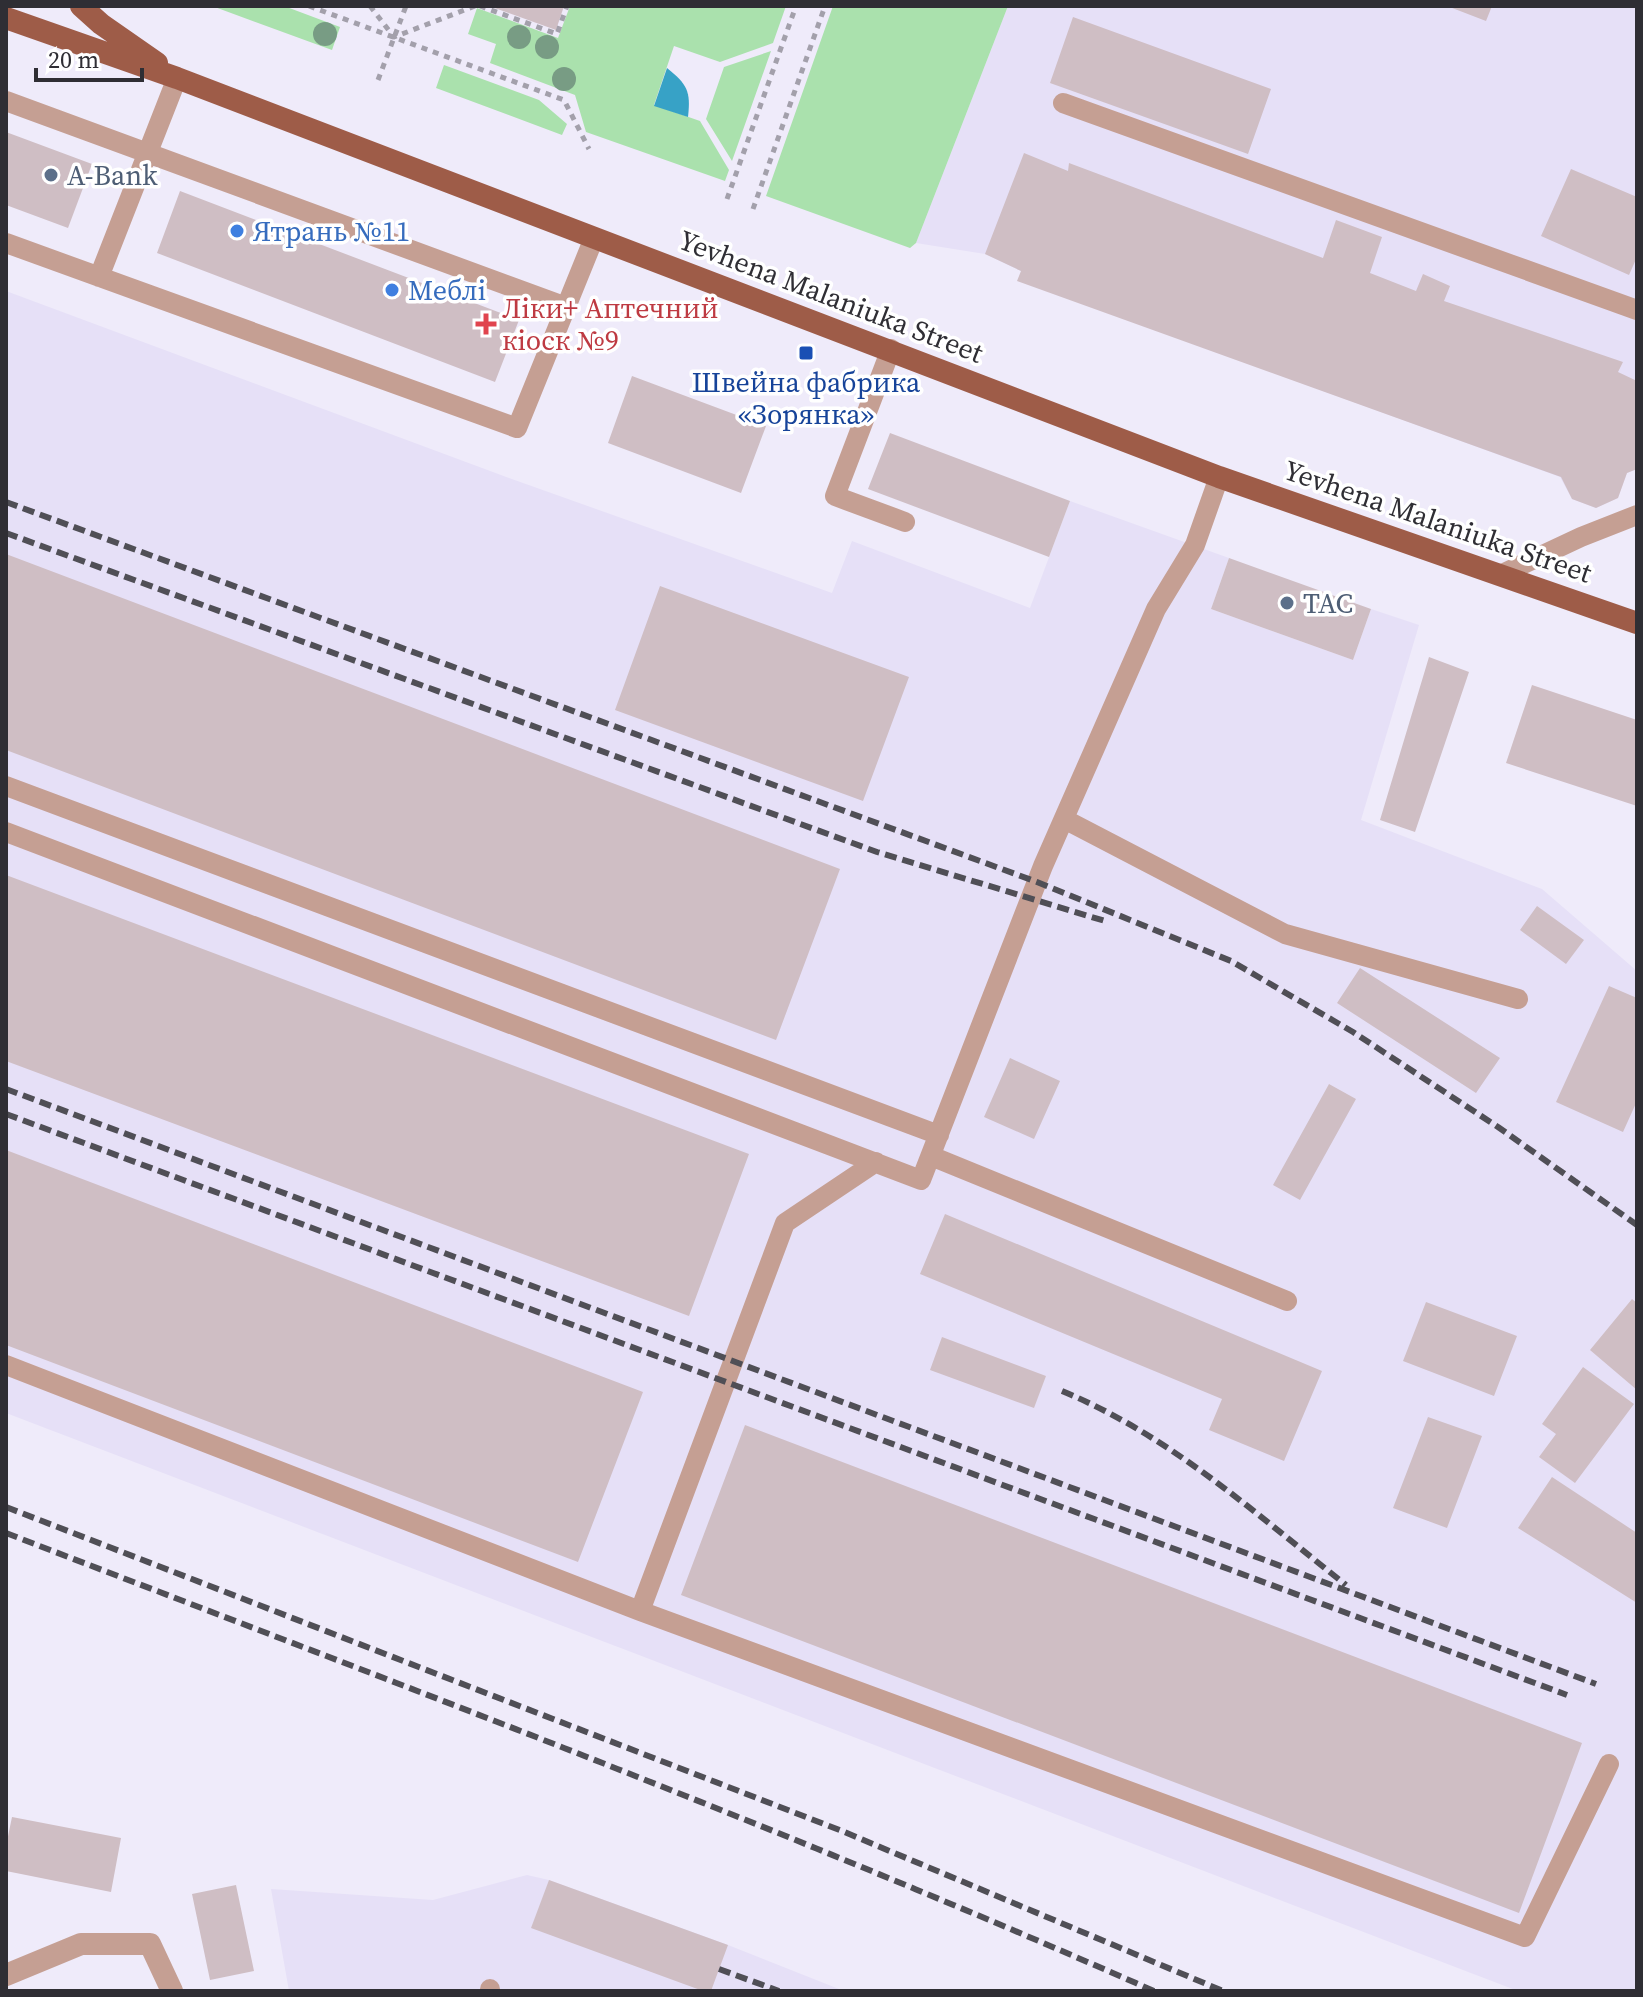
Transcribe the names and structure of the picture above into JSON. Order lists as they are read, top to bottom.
{
  "streets": {
    "main road": ["Yevhena Malaniuka Street"]
  },
  "places": {
    "other": [
      "A-Bank",
      "Ятрань №11",
      "Меблі",
      "ТАС"
    ],
    "health": ["Ліки+ Аптечний кіоск №9"],
    "transit": ["Швейна фабрика «Зорянка»"]
  },
  "scale_bar": "20 m"
}
